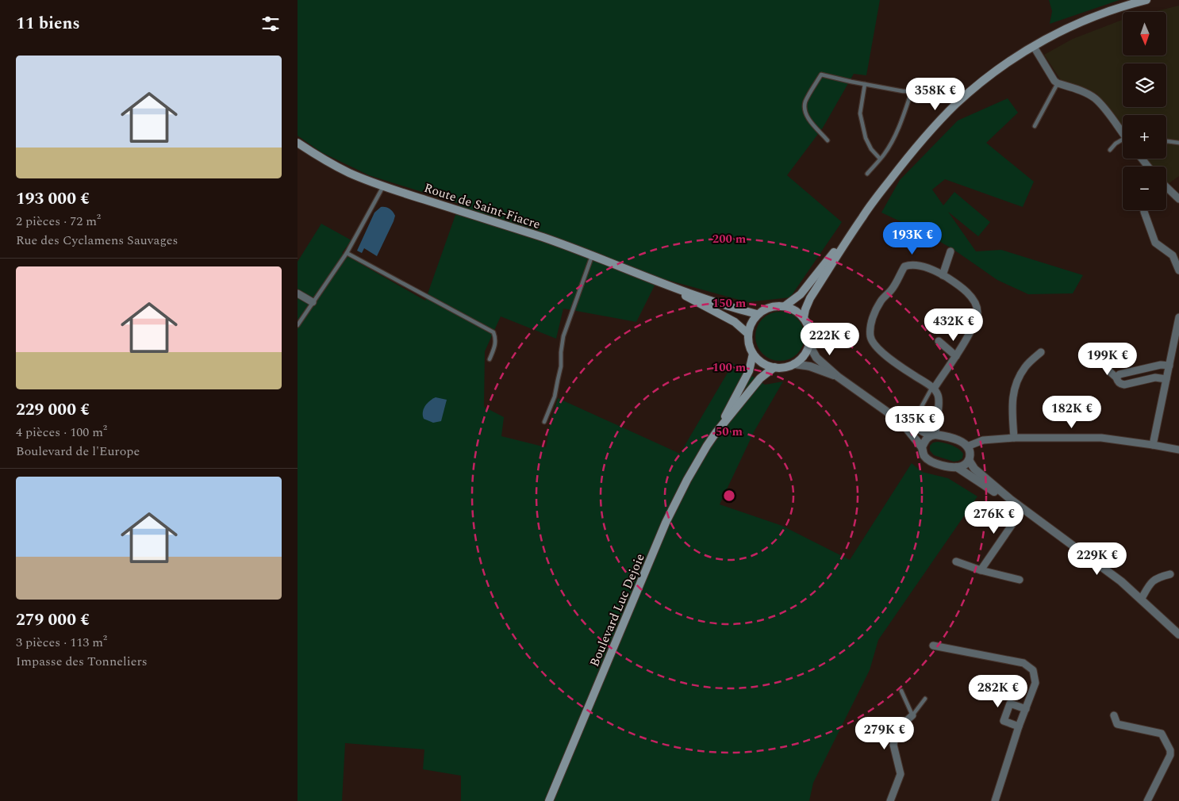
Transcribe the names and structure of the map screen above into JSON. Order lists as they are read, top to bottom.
{
  "streets": {
    "main road": ["Route de Saint-Fiacre", "Boulevard Luc Dejoie"]
  },
  "crossings": [
    ["Route de Saint-Fiacre", "Boulevard Luc Dejoie"]
  ],
  "north": "bottom",
  "page": {
    "heading": "11 biens",
    "map_buttons": ["+", "−"],
    "list": [
      {
        "name": "193 000 €",
        "note": "2 pièces · 72 m² · Rue des Cyclamens Sauvages"
      },
      {
        "name": "229 000 €",
        "note": "4 pièces · 100 m² · Boulevard de l'Europe"
      },
      {
        "name": "279 000 €",
        "note": "3 pièces · 113 m² · Impasse des Tonneliers"
      }
    ],
    "price": [
      "358K €",
      "193K €",
      "432K €",
      "222K €",
      "199K €",
      "182K €",
      "135K €",
      "276K €",
      "229K €",
      "282K €",
      "279K €"
    ]
  },
  "rings": [
    "200 m",
    "150 m",
    "100 m",
    "50 m"
  ]
}
